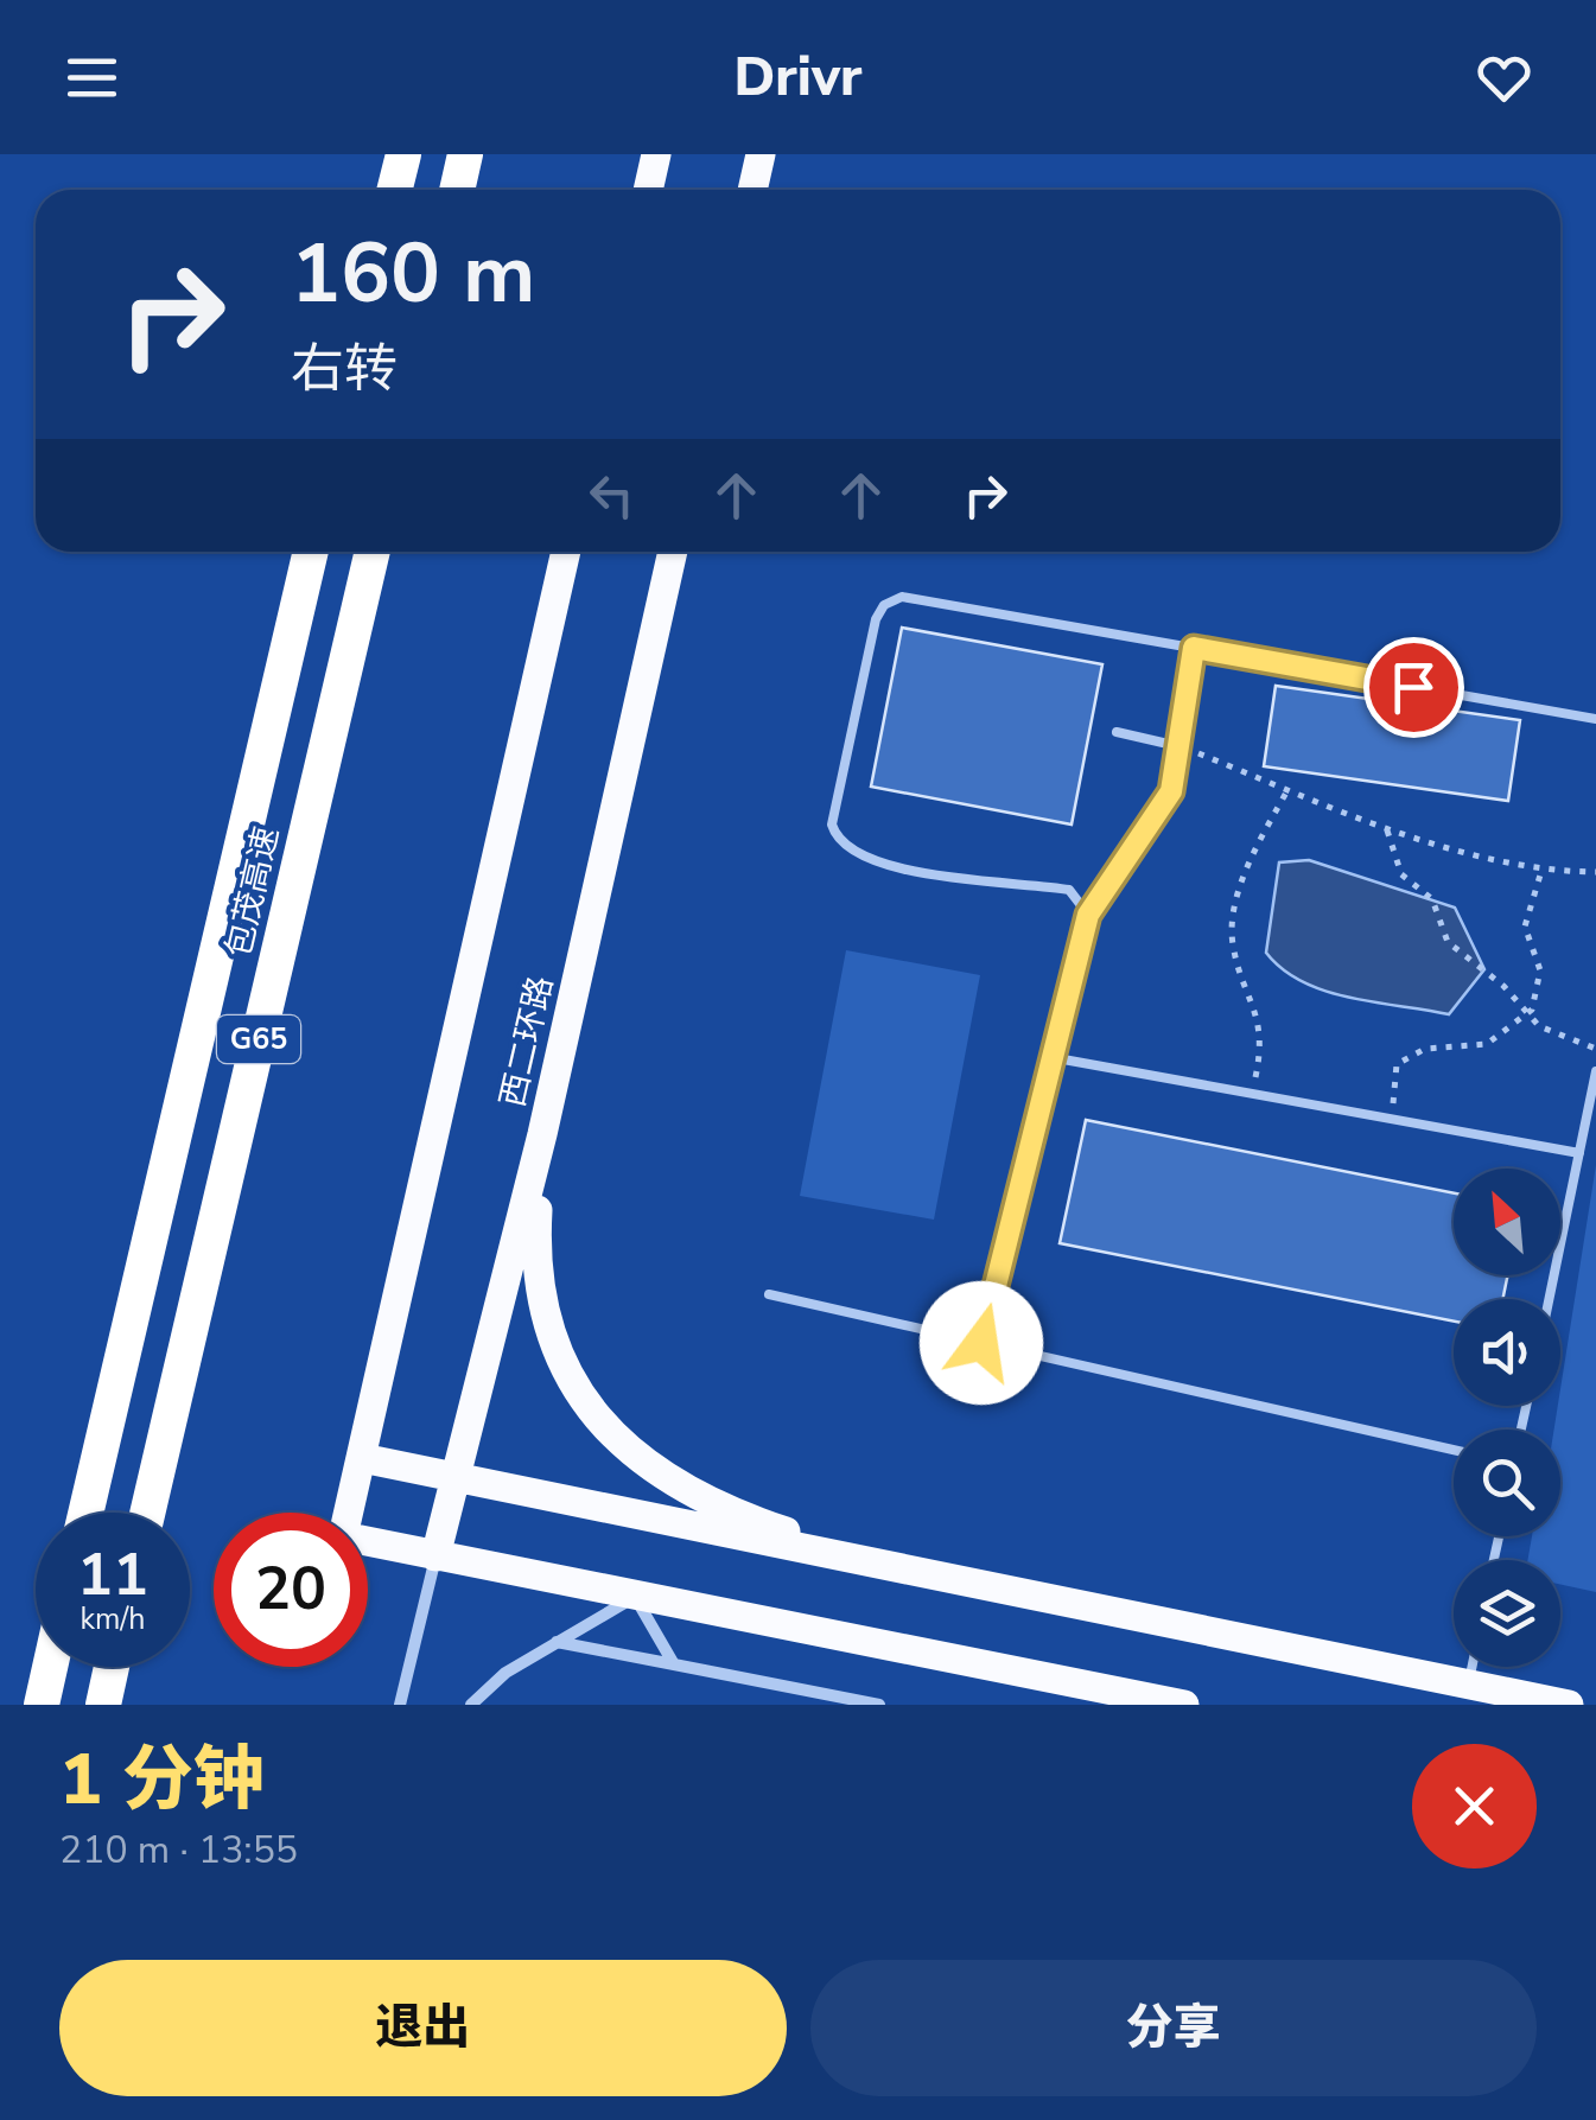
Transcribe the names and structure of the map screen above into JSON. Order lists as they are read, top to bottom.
{
  "streets": {
    "highway": ["包茂高速", "G65"],
    "main road": ["西二环路"]
  },
  "north": "top left",
  "page": {
    "header": "Drivr",
    "turn": ["160 m", "右转"],
    "speed": "11 km/h",
    "limit": "20",
    "heading": ["1 分钟", "210 m · 13:55"],
    "buttons": ["退出", "分享"]
  }
}
